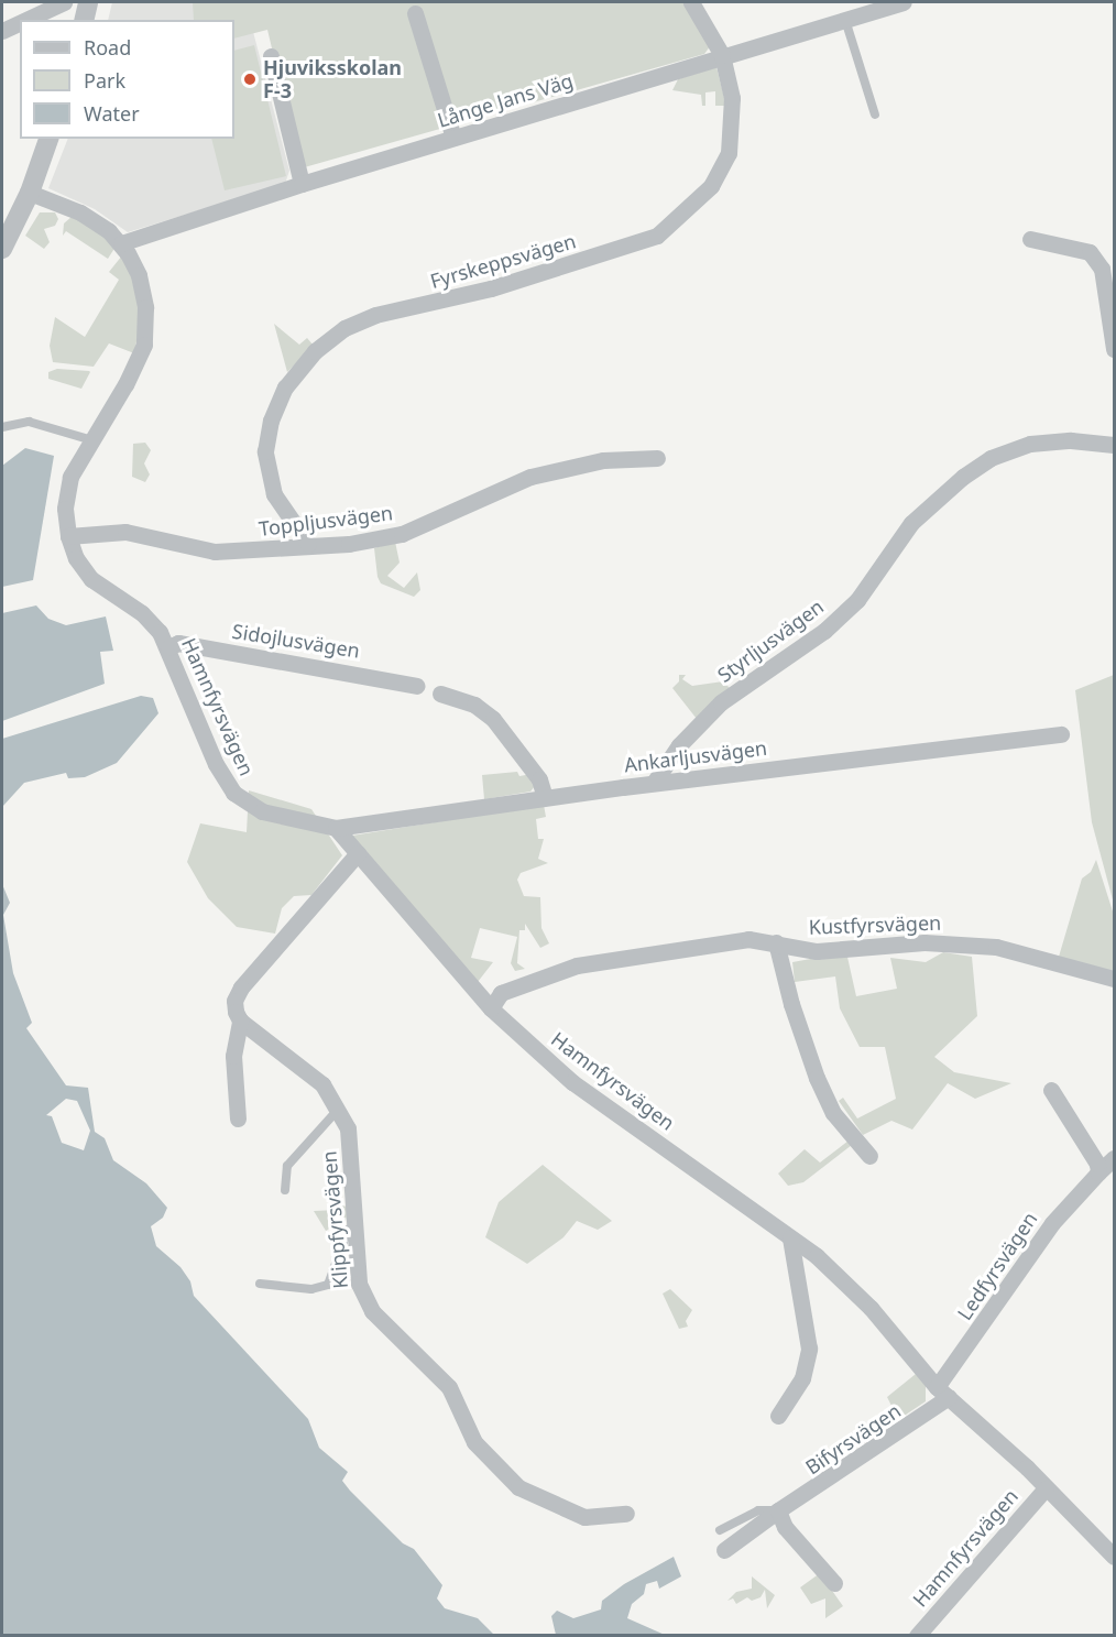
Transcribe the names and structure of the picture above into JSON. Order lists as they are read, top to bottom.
{
  "streets": {
    "street": [
      "Långe Jans Väg",
      "Fyrskeppsvägen",
      "Toppljusvägen",
      "Sidojlusvägen",
      "Styrljusvägen",
      "Hamnfyrsvägen",
      "Ankarljusvägen",
      "Kustfyrsvägen",
      "Klippfyrsvägen",
      "Ledfyrsvägen",
      "Bifyrsvägen"
    ]
  },
  "crossings": [
    ["Långe Jans Väg", "Fyrskeppsvägen"],
    ["Långe Jans Väg", "Hamnfyrsvägen"],
    ["Fyrskeppsvägen", "Toppljusvägen"],
    ["Toppljusvägen", "Hamnfyrsvägen"],
    ["Sidojlusvägen", "Hamnfyrsvägen"],
    ["Styrljusvägen", "Ankarljusvägen"],
    ["Hamnfyrsvägen", "Ankarljusvägen"],
    ["Hamnfyrsvägen", "Kustfyrsvägen"],
    ["Hamnfyrsvägen", "Ledfyrsvägen"],
    ["Hamnfyrsvägen", "Bifyrsvägen"],
    ["Ledfyrsvägen", "Bifyrsvägen"]
  ],
  "places": ["Hjuviksskolan F-3"],
  "legend": ["Road", "Park", "Water"]
}
